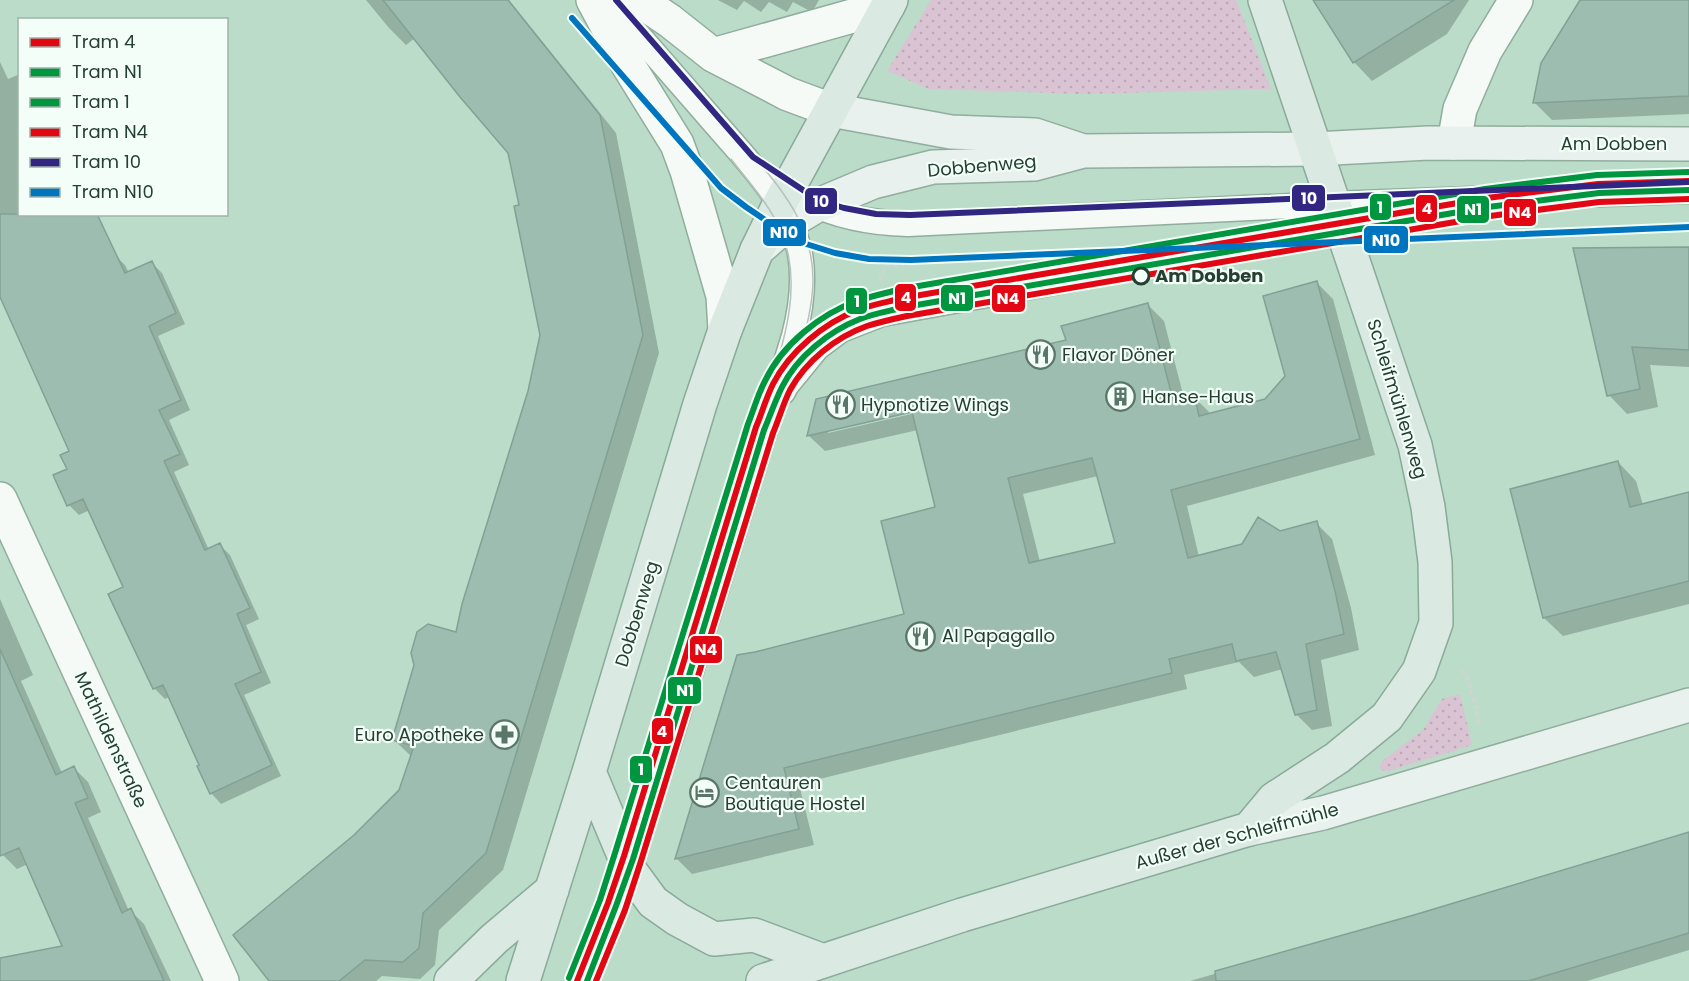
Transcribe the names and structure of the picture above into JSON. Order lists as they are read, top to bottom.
{
  "streets": {
    "main road": [
      "Am Dobben",
      "Dobbenweg",
      "Schleifmühlenweg",
      "Außer der Schleifmühle"
    ],
    "street": ["Mathildenstraße"]
  },
  "crossings": [
    ["Am Dobben", "Dobbenweg"],
    ["Am Dobben", "Schleifmühlenweg"],
    ["Schleifmühlenweg", "Außer der Schleifmühle"]
  ],
  "places": {
    "other": ["Am Dobben"],
    "restaurant": ["Flavor Döner", "Hypnotize Wings", "Al Papagallo"],
    "building": ["Hanse-Haus"],
    "pharmacy": ["Euro Apotheke"],
    "hotel": ["Centauren Boutique Hostel"]
  },
  "lines": [
    "tram line 10",
    "tram line N10",
    "tram line 1",
    "tram line 4",
    "tram line N1",
    "tram line N4"
  ],
  "legend": [
    "Tram 4",
    "Tram N1",
    "Tram 1",
    "Tram N4",
    "Tram 10",
    "Tram N10"
  ]
}
